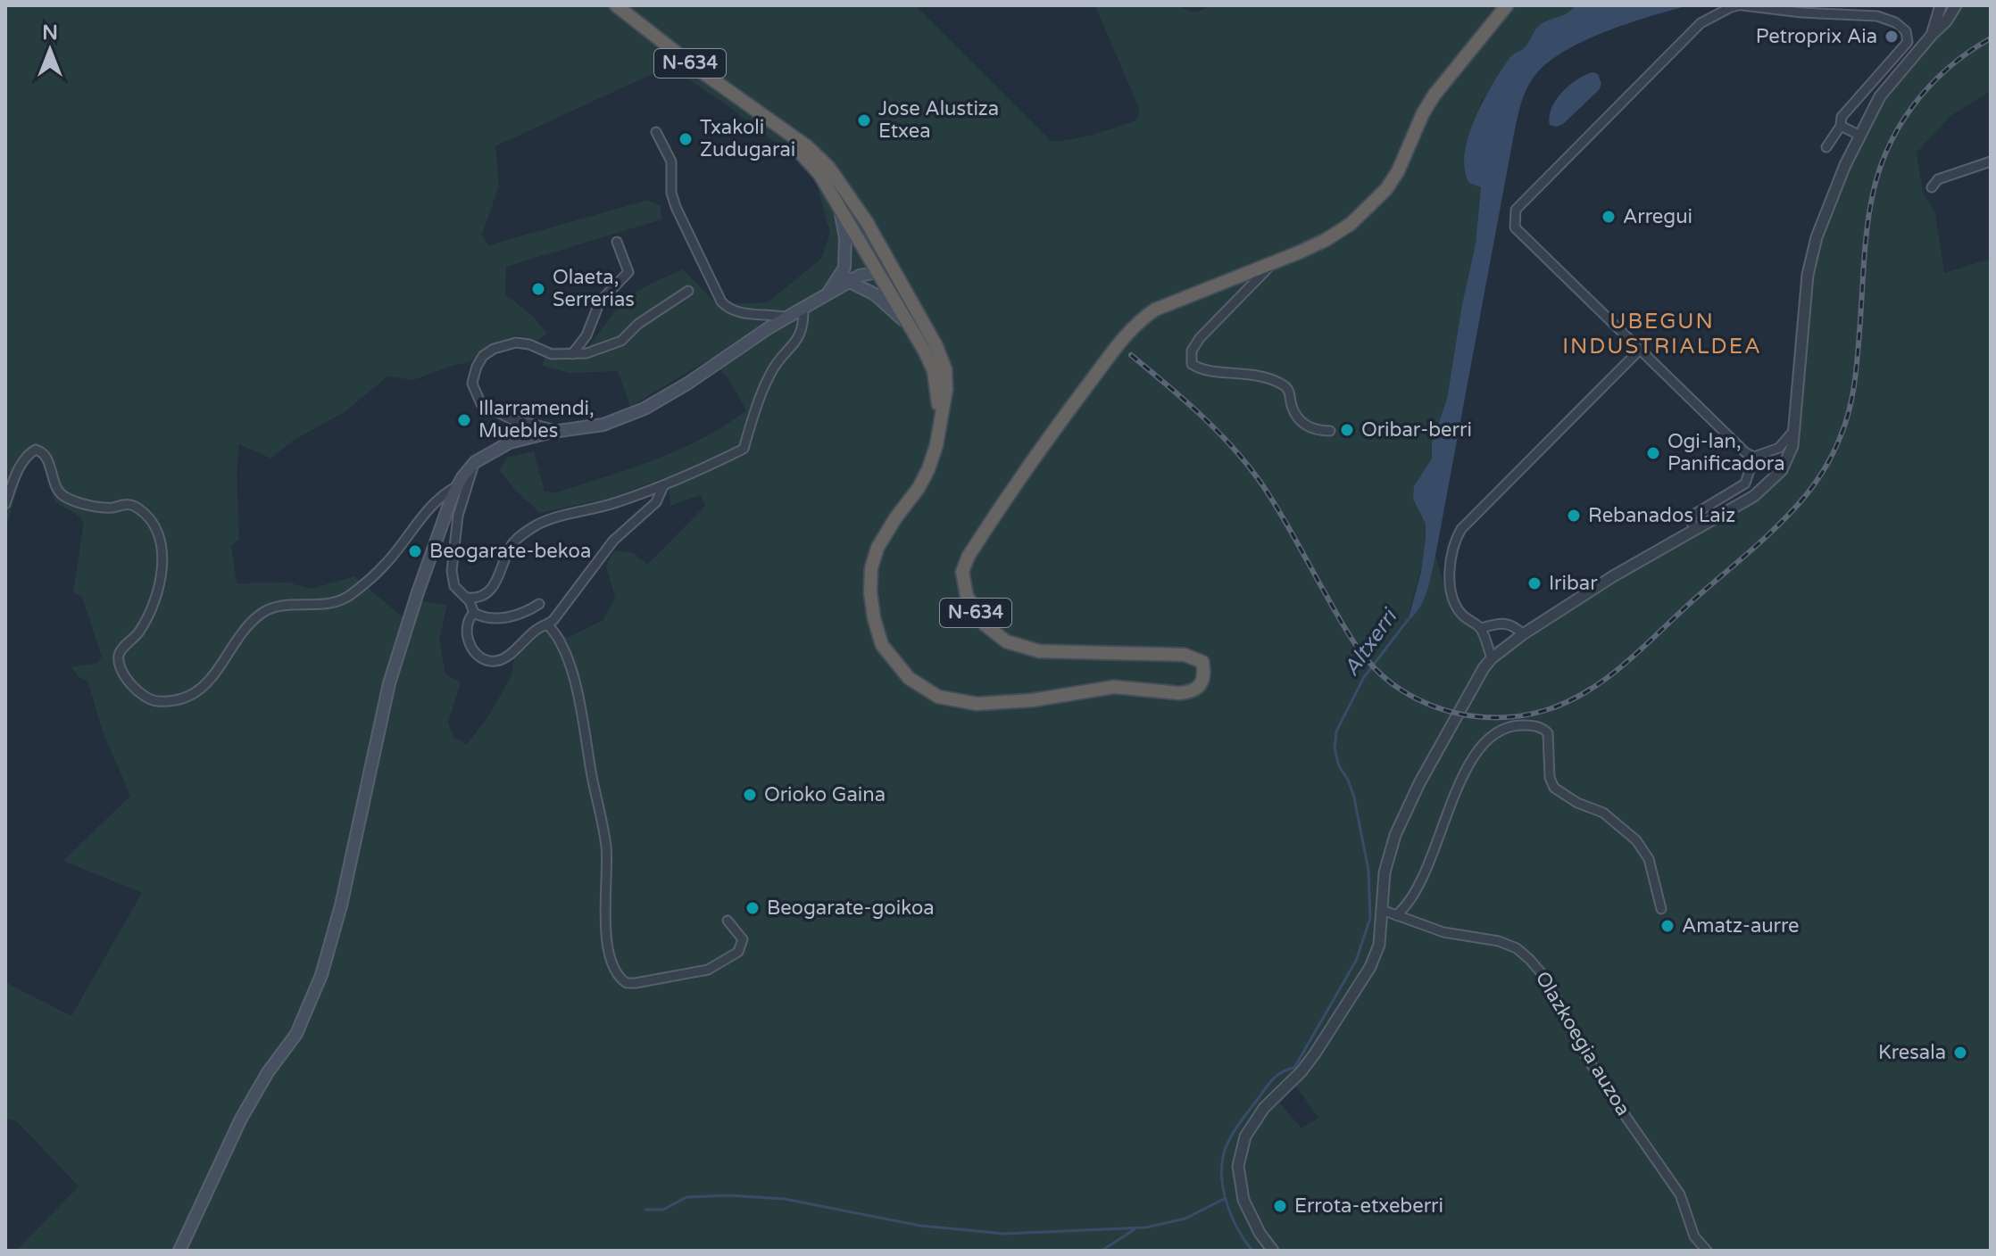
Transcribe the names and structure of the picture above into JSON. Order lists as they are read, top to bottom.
{
  "streets": {
    "highway": ["N-634"],
    "street": ["Olazkoegia auzoa"]
  },
  "districts": ["UBEGUN INDUSTRIALDEA"],
  "water": ["Altxerri"],
  "places": [
    "Petroprix Aia",
    "Jose Alustiza Etxea",
    "Txakoli Zudugarai",
    "Arregui",
    "Olaeta, Serrerias",
    "Illarramendi, Muebles",
    "Oribar-berri",
    "Ogi-lan, Panificadora",
    "Rebanados Laiz",
    "Beogarate-bekoa",
    "Iribar",
    "Orioko Gaina",
    "Beogarate-goikoa",
    "Amatz-aurre",
    "Kresala",
    "Errota-etxeberri"
  ],
  "north": "top"
}
